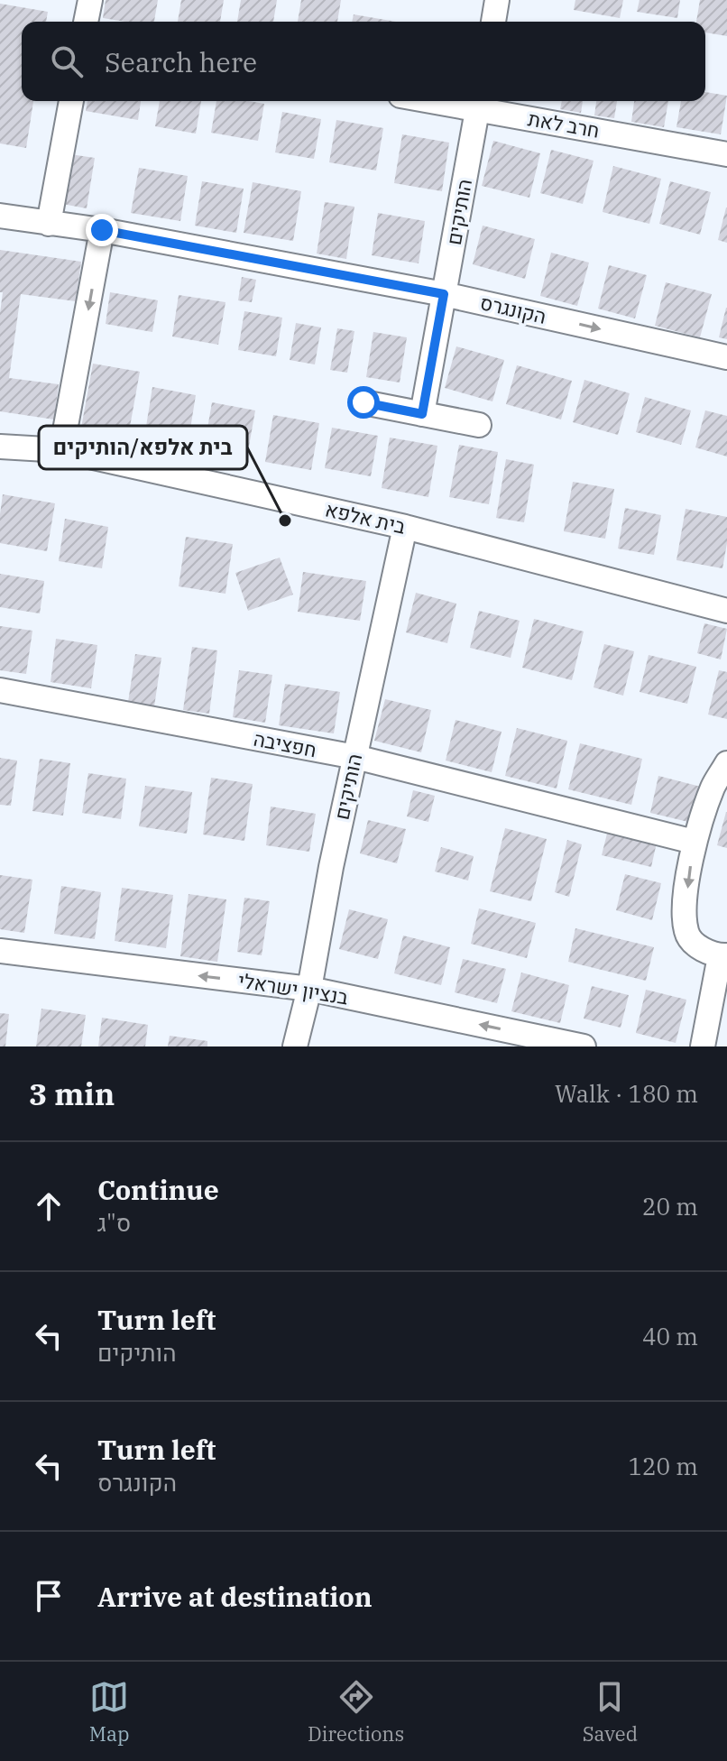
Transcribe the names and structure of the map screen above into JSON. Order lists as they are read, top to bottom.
{
  "streets": {
    "street": [
      "חרב לאת",
      "הותיקים",
      "הקונגרס",
      "בית אלפא",
      "חפציבה",
      "בנציון ישראלי"
    ]
  },
  "crossings": [
    ["חרב לאת", "הותיקים"],
    ["הותיקים", "הקונגרס"],
    ["הותיקים", "בית אלפא"],
    ["הותיקים", "חפציבה"],
    ["הותיקים", "בנציון ישראלי"]
  ],
  "one_way": ["הקונגרס", "בנציון ישראלי"],
  "places": ["בית אלפא/הותיקים"],
  "page": {
    "search": "Search here",
    "heading": ["3 min", "Walk · 180 m"],
    "list": [
      ["Continue", "ס\"ג", "20 m"],
      ["Turn left", "הותיקים", "40 m"],
      ["Turn left", "הקונגרס", "120 m"],
      "Arrive at destination"
    ],
    "nav": ["Map", "Directions", "Saved"]
  }
}
